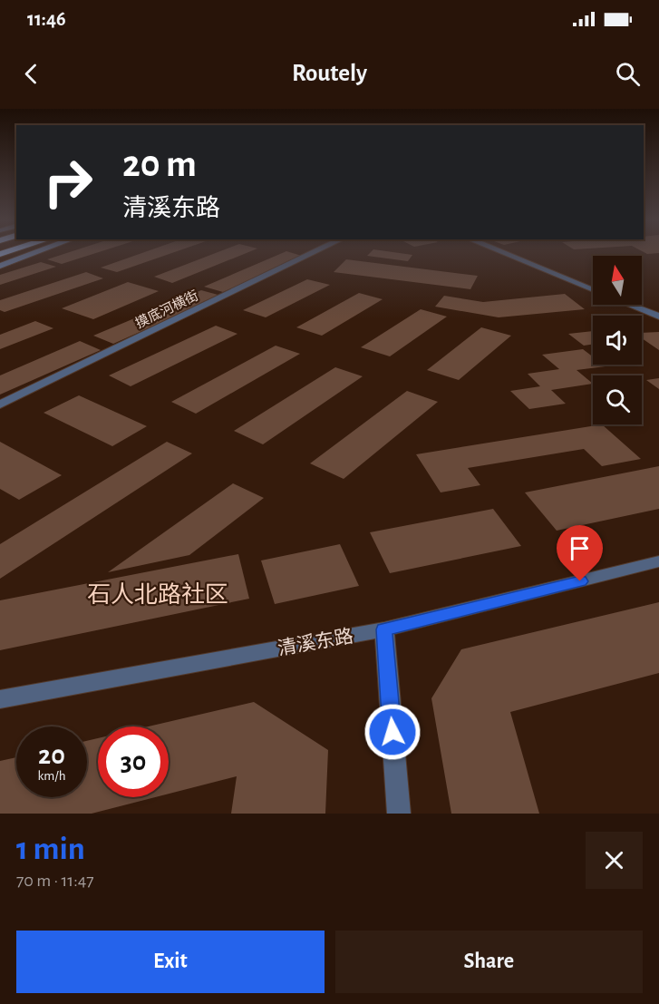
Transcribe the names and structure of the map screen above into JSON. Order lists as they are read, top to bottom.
{
  "streets": {
    "street": ["摸底河横街", "清溪东路"]
  },
  "districts": ["石人北路社区"],
  "north": "top",
  "page": {
    "status": "11:46",
    "header": "Routely",
    "turn": ["20 m", "清溪东路"],
    "speed": "20 km/h",
    "limit": "30",
    "heading": ["1 min", "70 m · 11:47"],
    "buttons": ["Exit", "Share"]
  }
}
